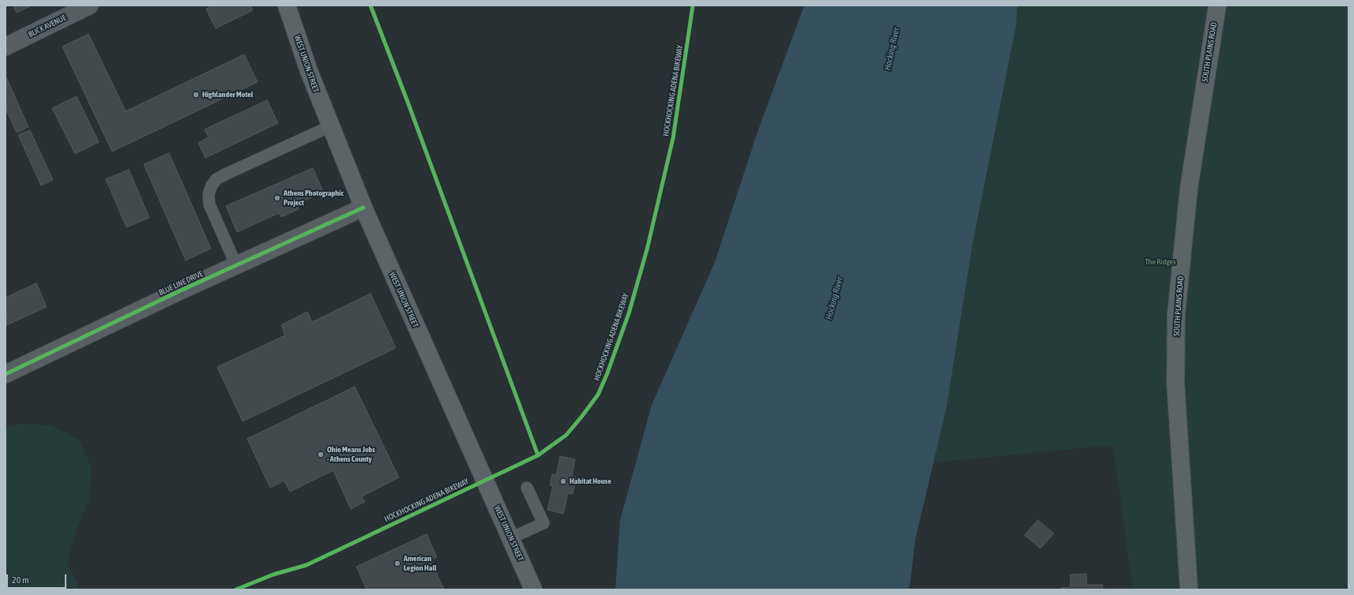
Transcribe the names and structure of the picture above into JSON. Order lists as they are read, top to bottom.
{
  "streets": {
    "main road": ["SOUTH PLAINS ROAD", "WEST UNION STREET"],
    "street": ["BLICK AVENUE", "BLUE LINE DRIVE"],
    "cycle path": ["HOCKHOCKING ADENA BIKEWAY"]
  },
  "crossings": [
    ["WEST UNION STREET", "BLUE LINE DRIVE"]
  ],
  "water": ["Hocking River"],
  "parks": ["The Ridges"],
  "places": [
    "Highlander Motel",
    "Athens Photographic Project",
    "Ohio Means Jobs - Athens County",
    "Habitat House",
    "American Legion Hall"
  ],
  "scale_bar": "20 m"
}
